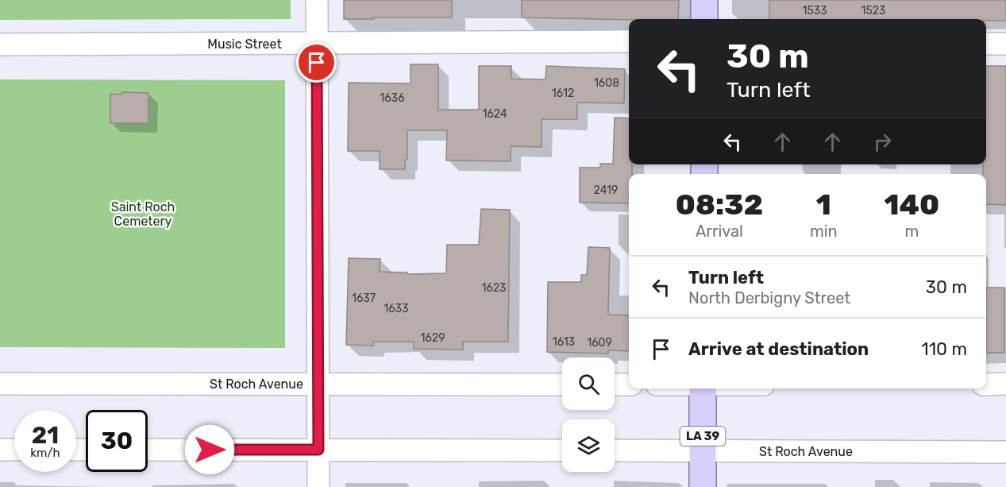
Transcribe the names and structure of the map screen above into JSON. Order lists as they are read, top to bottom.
{
  "streets": {
    "main road": ["LA 39"],
    "street": ["Music Street", "St Roch Avenue"]
  },
  "crossings": [
    ["St Roch Avenue", "LA 39"]
  ],
  "parks": ["Saint Roch Cemetery"],
  "house_numbers": [
    "1533",
    "1523",
    "1608",
    "1612",
    "1636",
    "1624",
    "2419",
    "1623",
    "1637",
    "1633",
    "1629",
    "1613",
    "1609"
  ],
  "page": {
    "turn": ["30 m", "Turn left"],
    "eta": [
      "08:32",
      "Arrival",
      "1",
      "min",
      "140",
      "m"
    ],
    "list": [
      {
        "name": "Turn left",
        "note": "North Derbigny Street",
        "value": "30 m"
      },
      {
        "name": "Arrive at destination",
        "value": "110 m"
      }
    ],
    "speed": "21 km/h",
    "limit": "30"
  }
}
